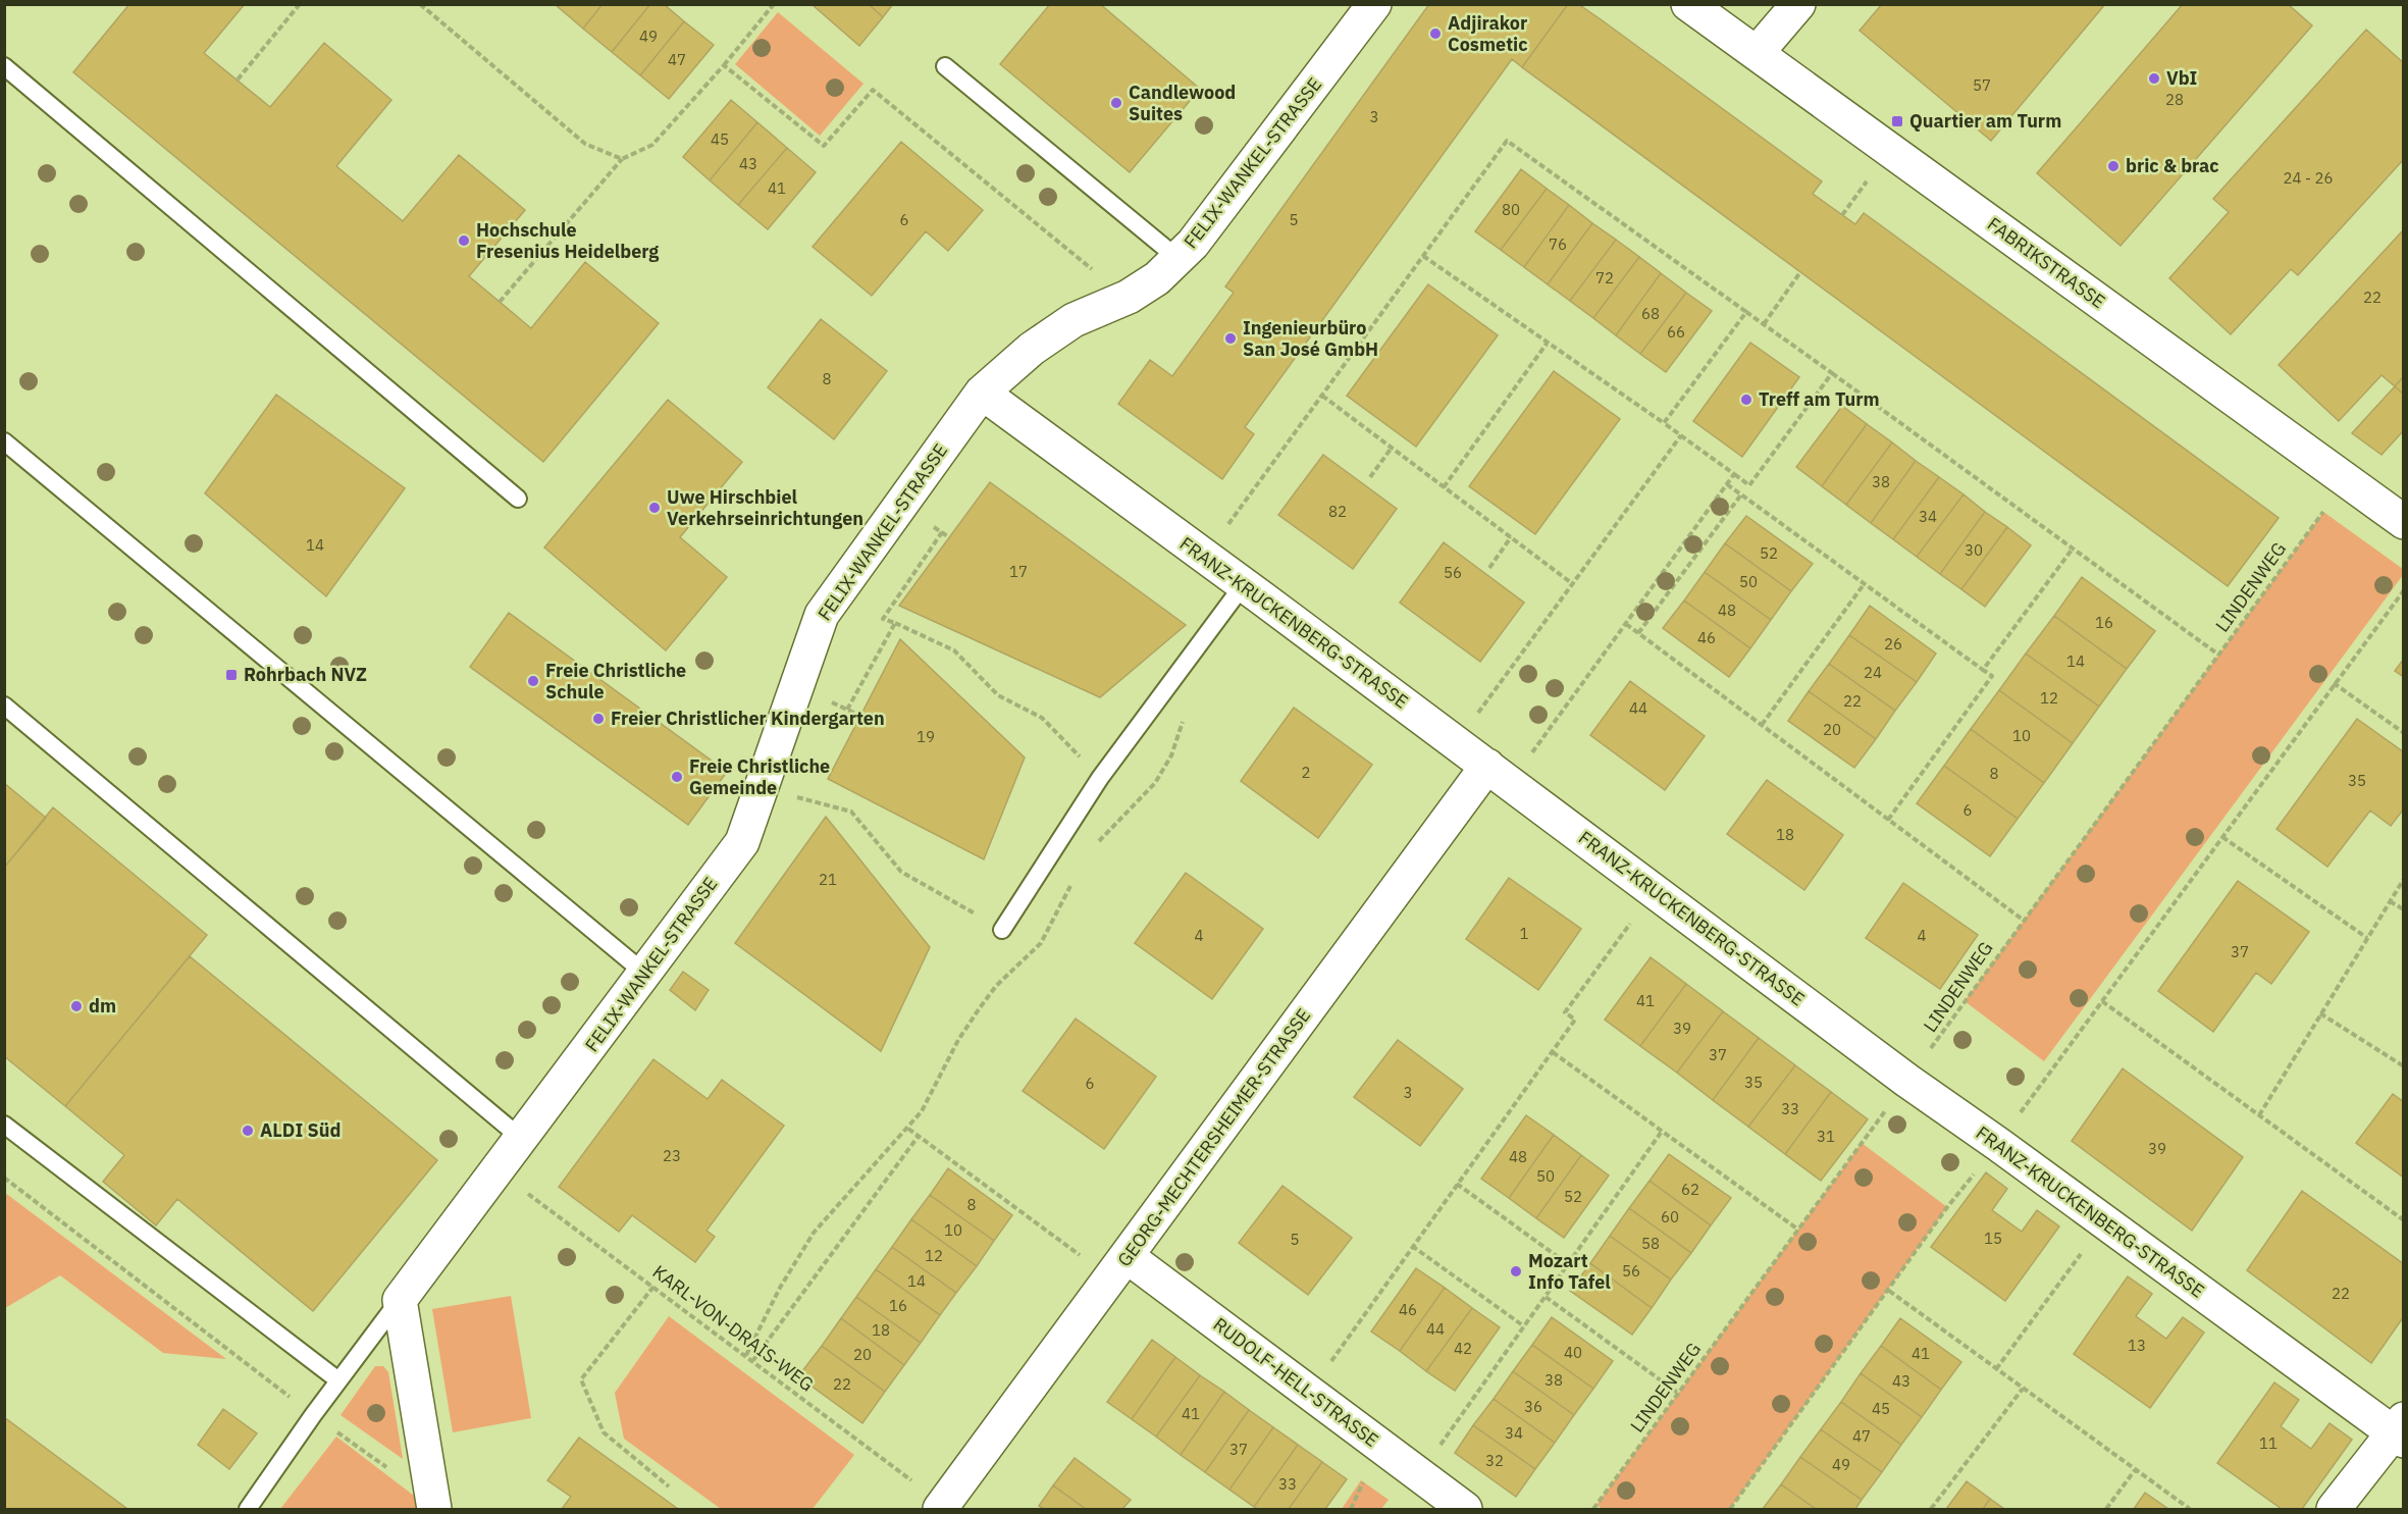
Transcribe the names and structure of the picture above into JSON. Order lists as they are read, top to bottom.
{
  "streets": {
    "street": [
      "FELIX-WANKEL-STRASSE",
      "FABRIKSTRASSE",
      "FRANZ-KRUCKENBERG-STRASSE",
      "GEORG-MECHTERSHEIMER-STRASSE",
      "RUDOLF-HELL-STRASSE"
    ],
    "path": ["LINDENWEG", "KARL-VON-DRAIS-WEG"]
  },
  "crossings": [
    ["FELIX-WANKEL-STRASSE", "FRANZ-KRUCKENBERG-STRASSE"],
    ["FELIX-WANKEL-STRASSE", "KARL-VON-DRAIS-WEG"],
    ["FABRIKSTRASSE", "LINDENWEG"],
    ["LINDENWEG", "FRANZ-KRUCKENBERG-STRASSE"],
    ["FRANZ-KRUCKENBERG-STRASSE", "GEORG-MECHTERSHEIMER-STRASSE"],
    ["GEORG-MECHTERSHEIMER-STRASSE", "KARL-VON-DRAIS-WEG"],
    ["GEORG-MECHTERSHEIMER-STRASSE", "RUDOLF-HELL-STRASSE"]
  ],
  "places": {
    "other": [
      "Adjirakor Cosmetic",
      "VbI",
      "Candlewood Suites",
      "bric & brac",
      "Hochschule Fresenius Heidelberg",
      "Ingenieurbüro San José GmbH",
      "Treff am Turm",
      "Uwe Hirschbiel Verkehrseinrichtungen",
      "Freie Christliche Schule",
      "Freier Christlicher Kindergarten",
      "Freie Christliche Gemeinde",
      "dm",
      "ALDI Süd",
      "Mozart Info Tafel"
    ],
    "transit": ["Quartier am Turm", "Rohrbach NVZ"]
  },
  "house_numbers": [
    "49",
    "47",
    "57",
    "28",
    "3",
    "45",
    "43",
    "24 - 26",
    "41",
    "80",
    "6",
    "5",
    "76",
    "72",
    "22",
    "68",
    "66",
    "8",
    "38",
    "82",
    "34",
    "14",
    "30",
    "52",
    "17",
    "56",
    "50",
    "48",
    "16",
    "46",
    "26",
    "14",
    "24",
    "12",
    "22",
    "44",
    "20",
    "10",
    "19",
    "2",
    "8",
    "35",
    "6",
    "18",
    "21",
    "1",
    "4",
    "4",
    "37",
    "41",
    "39",
    "37",
    "35",
    "6",
    "3",
    "33",
    "31",
    "39",
    "23",
    "48",
    "50",
    "62",
    "52",
    "8",
    "60",
    "10",
    "15",
    "5",
    "58",
    "12",
    "56",
    "14",
    "22",
    "16",
    "46",
    "44",
    "18",
    "13",
    "42",
    "40",
    "41",
    "20",
    "38",
    "43",
    "22",
    "36",
    "45",
    "41",
    "34",
    "47",
    "11",
    "37",
    "32",
    "49",
    "33"
  ]
}
